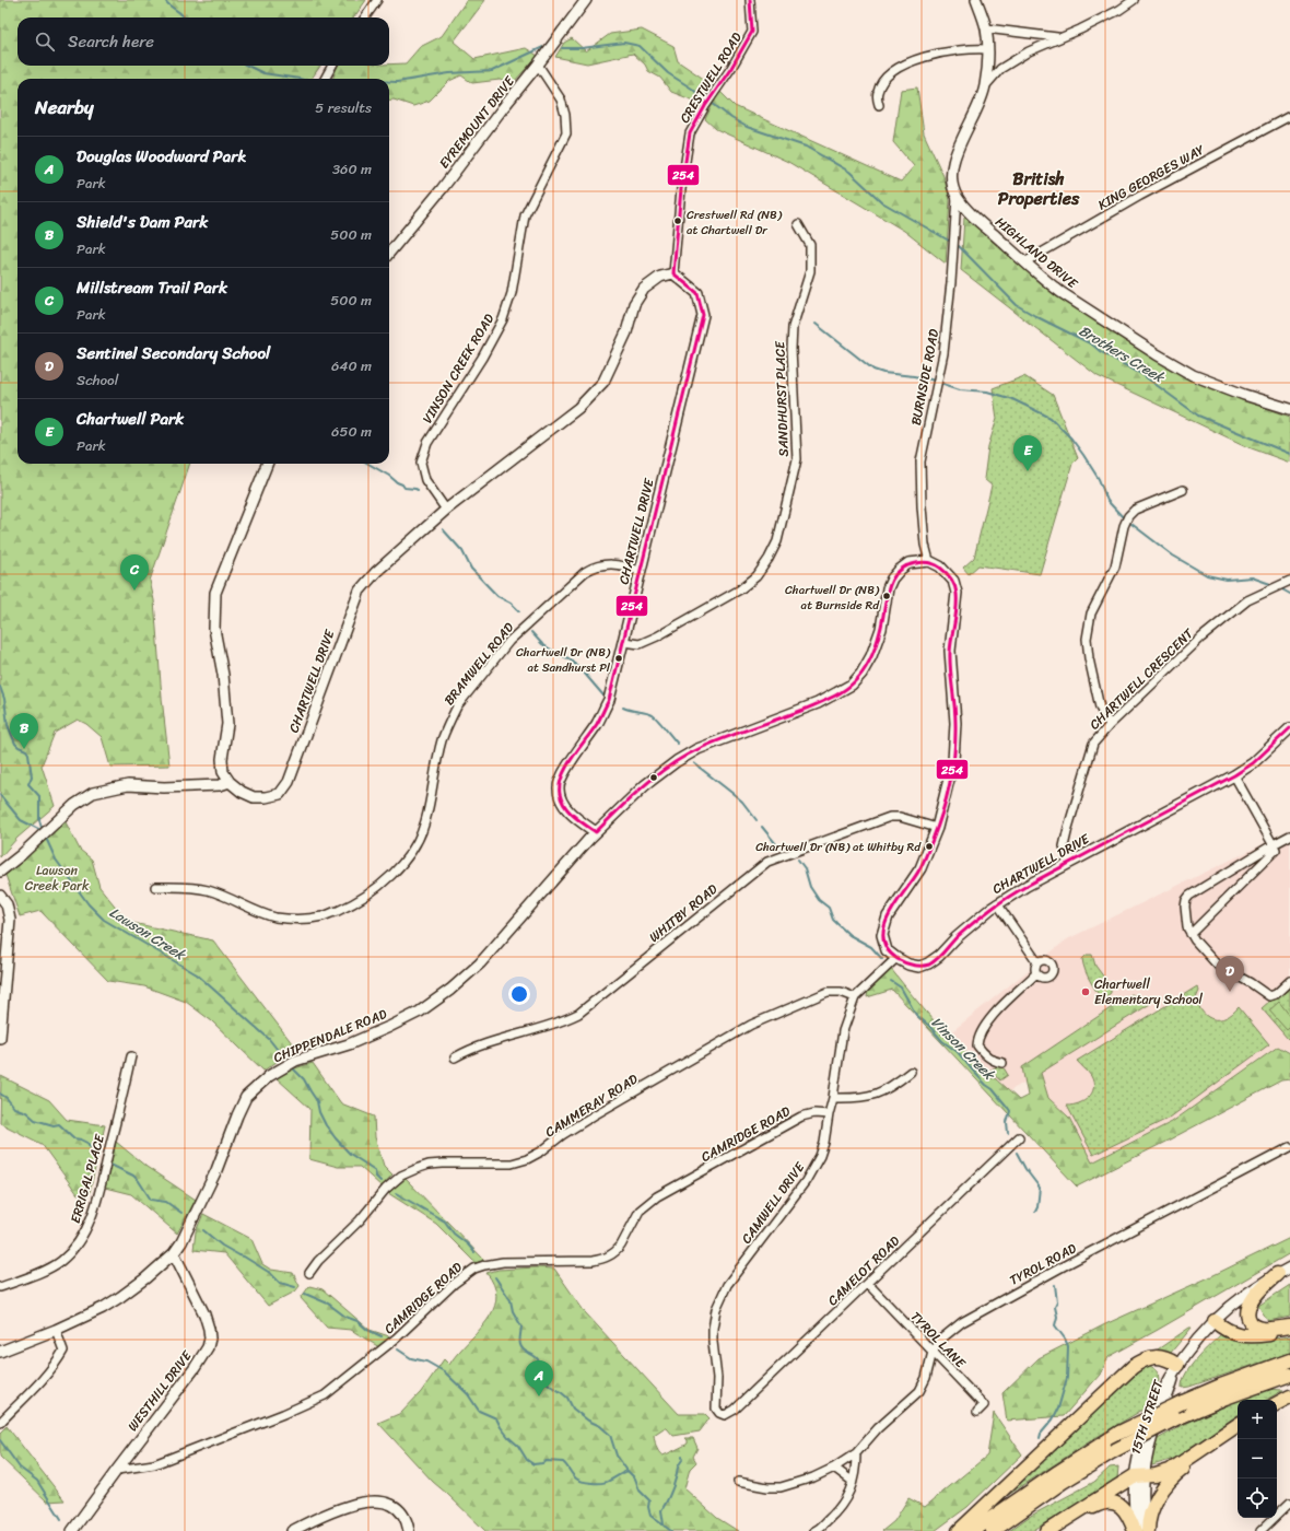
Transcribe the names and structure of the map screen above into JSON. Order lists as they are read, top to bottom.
{
  "streets": {
    "street": [
      "CRESTWELL ROAD",
      "EYREMOUNT DRIVE",
      "KING GEORGES WAY",
      "HIGHLAND DRIVE",
      "VINSON CREEK ROAD",
      "BURNSIDE ROAD",
      "SANDHURST PLACE",
      "CHARTWELL DRIVE",
      "BRAMWELL ROAD",
      "CHARTWELL CRESCENT",
      "WHITBY ROAD",
      "CHIPPENDALE ROAD",
      "CAMMERAY ROAD",
      "CAMRIDGE ROAD",
      "ERRIGAL PLACE",
      "CAMWELL DRIVE",
      "TYROL ROAD",
      "CAMELOT ROAD",
      "TYROL LANE",
      "WESTHILL DRIVE",
      "15TH STREET"
    ]
  },
  "crossings": [
    ["CRESTWELL ROAD", "CHARTWELL DRIVE"],
    ["EYREMOUNT DRIVE", "VINSON CREEK ROAD"],
    ["KING GEORGES WAY", "HIGHLAND DRIVE"],
    ["HIGHLAND DRIVE", "BURNSIDE ROAD"],
    ["VINSON CREEK ROAD", "CHARTWELL DRIVE"],
    ["SANDHURST PLACE", "CHARTWELL DRIVE"],
    ["CHARTWELL DRIVE", "BRAMWELL ROAD"],
    ["CHARTWELL DRIVE", "CHARTWELL CRESCENT"],
    ["CHARTWELL DRIVE", "CHIPPENDALE ROAD"],
    ["CHIPPENDALE ROAD", "WESTHILL DRIVE"],
    ["CAMMERAY ROAD", "CAMWELL DRIVE"],
    ["CAMRIDGE ROAD", "CAMWELL DRIVE"],
    ["CAMRIDGE ROAD", "WESTHILL DRIVE"],
    ["CAMWELL DRIVE", "CAMELOT ROAD"],
    ["TYROL ROAD", "TYROL LANE"],
    ["CAMELOT ROAD", "TYROL LANE"]
  ],
  "districts": ["British Properties"],
  "water": ["Brothers Creek", "Lawson Creek", "Vinson Creek"],
  "parks": ["Lawson Creek Park"],
  "places": [
    "Crestwell Rd (NB) at Chartwell Dr",
    "Chartwell Dr (NB) at Burnside Rd",
    "Chartwell Dr (NB) at Sandhurst Pl",
    "Chartwell Dr (NB) at Whitby Rd",
    "Chartwell Elementary School"
  ],
  "lines": ["transit line 254"],
  "page": {
    "search": "Search here",
    "heading": ["Nearby", "5 results"],
    "list": [
      {
        "mark": "A",
        "name": "Douglas Woodward Park",
        "note": "Park",
        "value": "360 m"
      },
      {
        "mark": "B",
        "name": "Shield's Dam Park",
        "note": "Park",
        "value": "500 m"
      },
      {
        "mark": "C",
        "name": "Millstream Trail Park",
        "note": "Park",
        "value": "500 m"
      },
      {
        "mark": "D",
        "name": "Sentinel Secondary School",
        "note": "School",
        "value": "640 m"
      },
      {
        "mark": "E",
        "name": "Chartwell Park",
        "note": "Park",
        "value": "650 m"
      }
    ],
    "pins": [
      "E",
      "C",
      "B",
      "D",
      "A"
    ],
    "map_buttons": ["+", "−"]
  }
}
